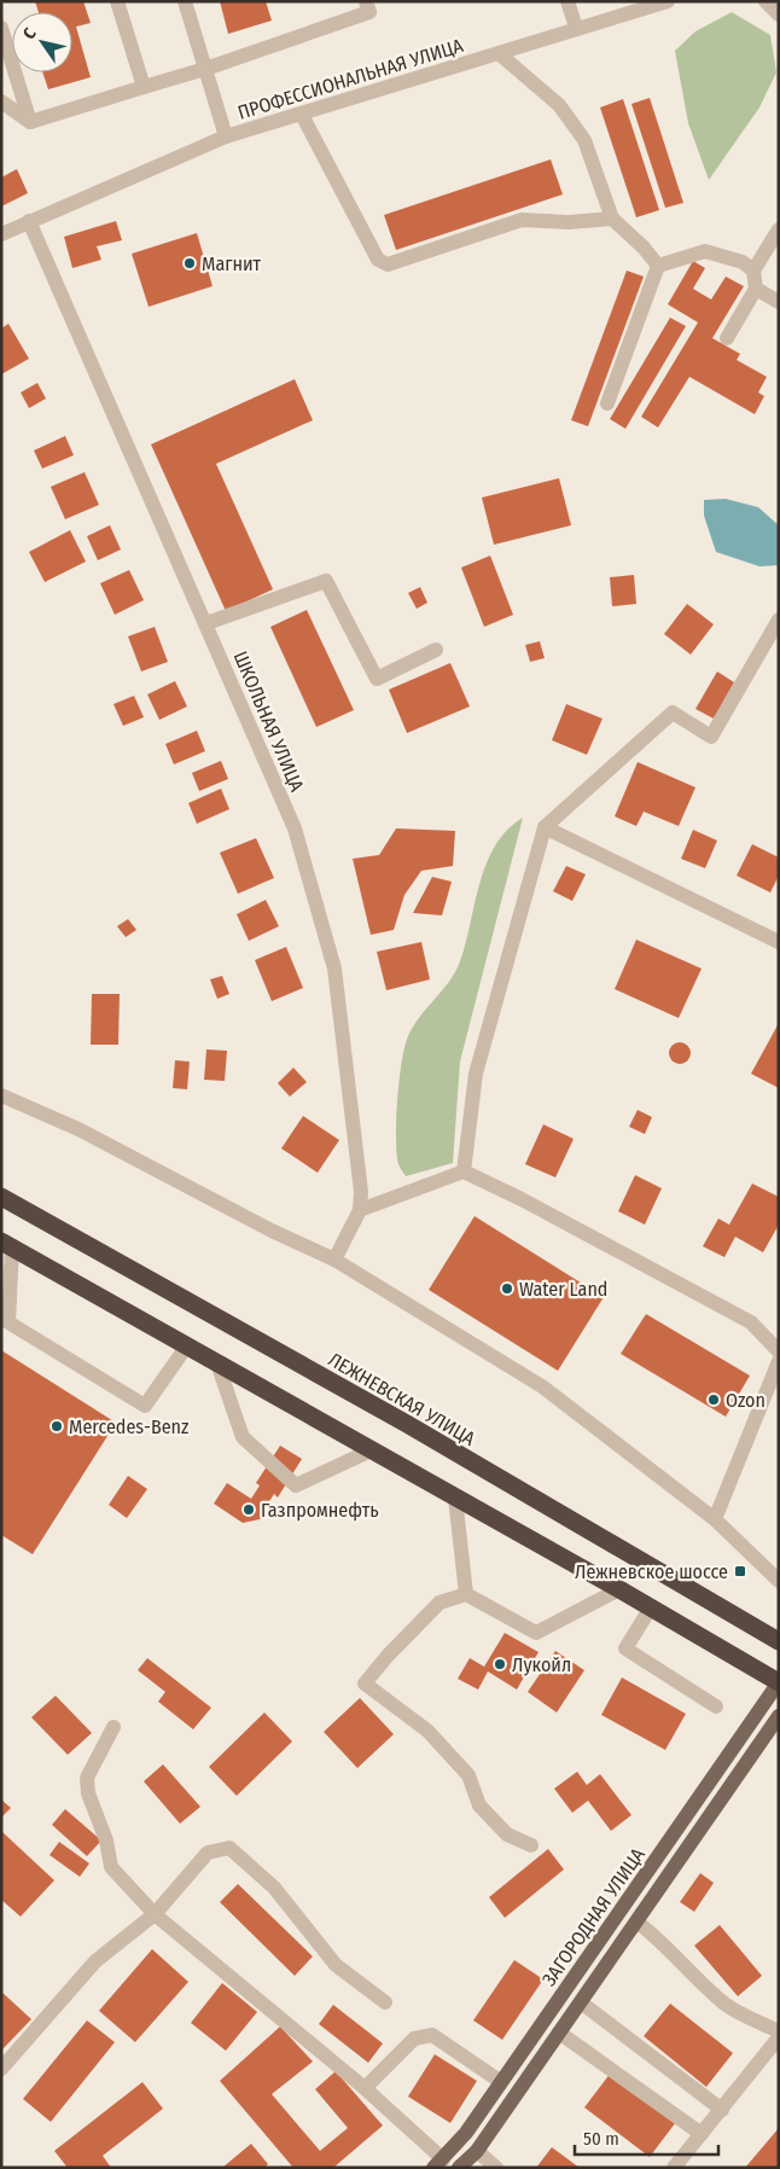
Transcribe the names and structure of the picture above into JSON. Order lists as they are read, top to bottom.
{
  "streets": {
    "highway": ["ЛЕЖНЕВСКАЯ УЛИЦА"],
    "main road": ["ЗАГОРОДНАЯ УЛИЦА"],
    "street": ["ПРОФЕССИОНАЛЬНАЯ УЛИЦА", "ШКОЛЬНАЯ УЛИЦА"]
  },
  "crossings": [
    ["ПРОФЕССИОНАЛЬНАЯ УЛИЦА", "ШКОЛЬНАЯ УЛИЦА"]
  ],
  "places": {
    "other": [
      "Магнит",
      "Water Land",
      "Ozon",
      "Mercedes-Benz",
      "Газпромнефть",
      "Лукойл"
    ],
    "transit": ["Лежневское шоссе"]
  },
  "scale_bar": "50 m",
  "north": "top left"
}
